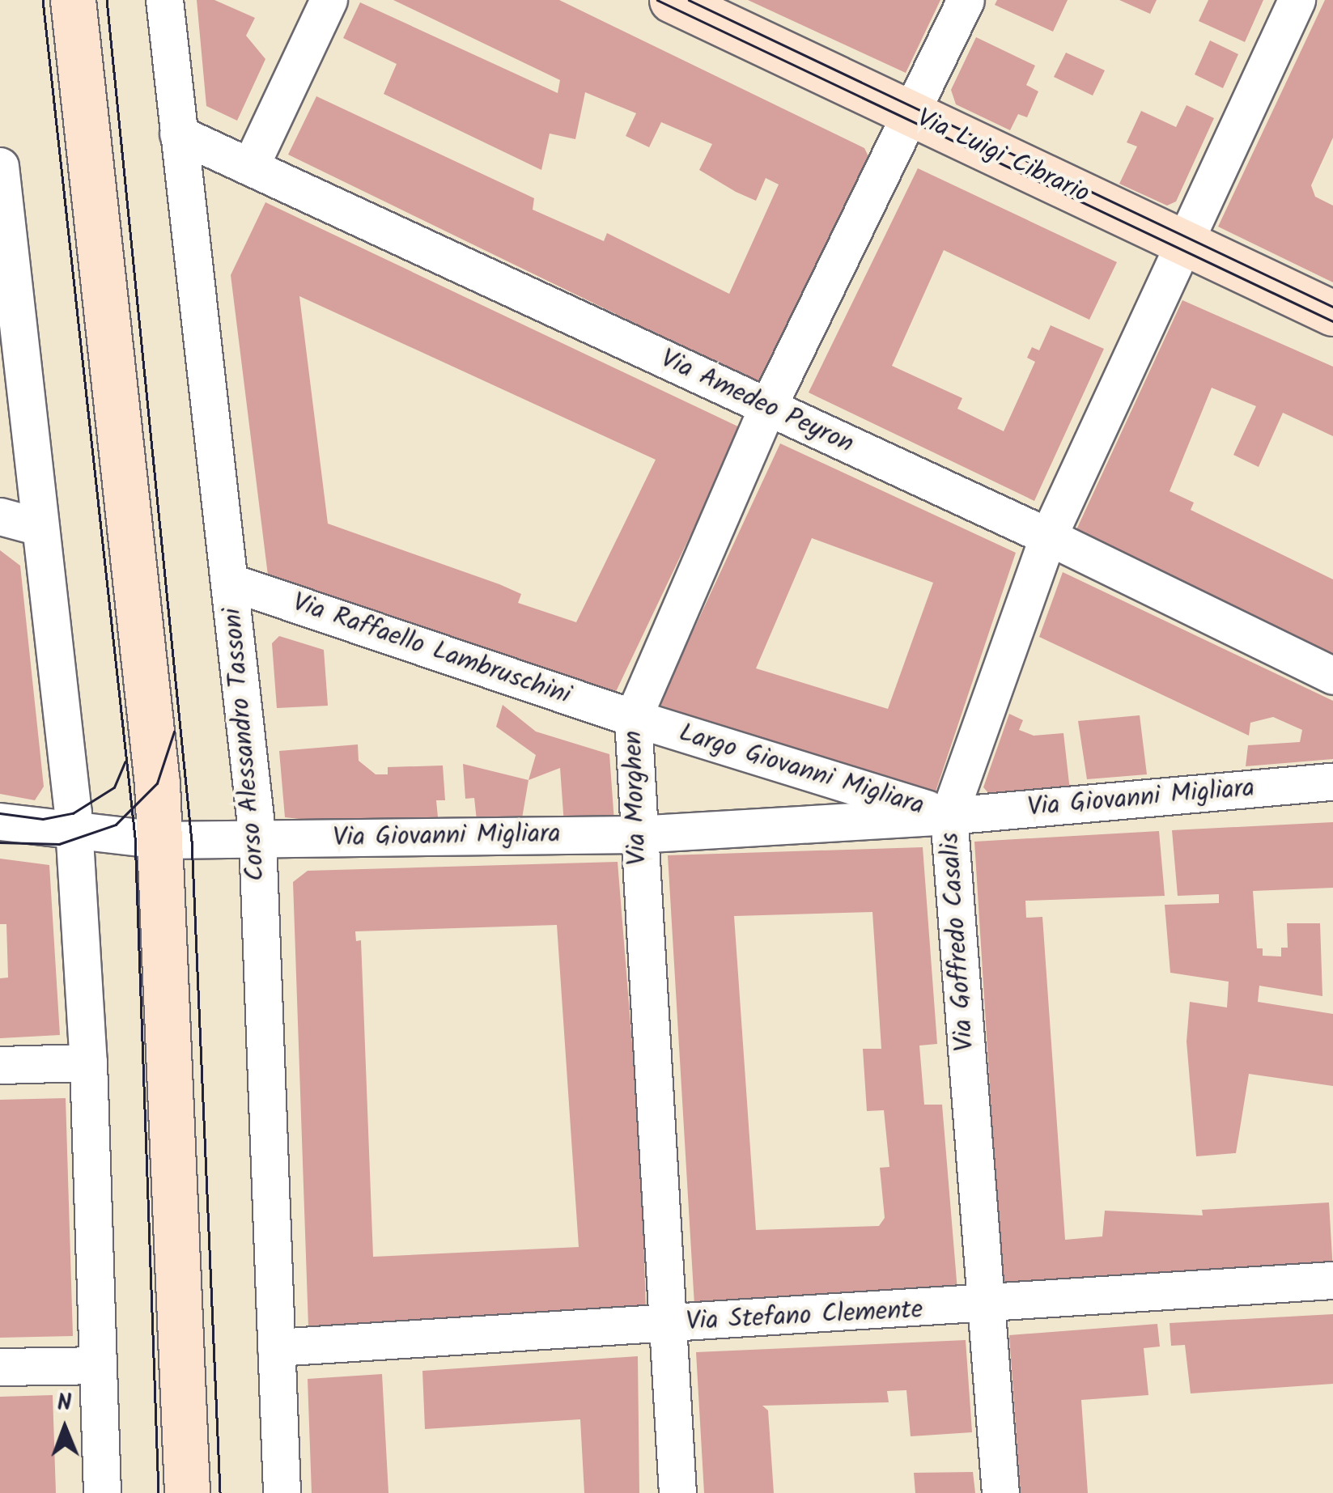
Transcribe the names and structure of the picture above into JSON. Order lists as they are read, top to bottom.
{
  "streets": {
    "main road": ["Via Luigi Cibrario"],
    "street": [
      "Via Amedeo Peyron",
      "Via Raffaello Lambruschini",
      "Corso Alessandro Tassoni",
      "Largo Giovanni Migliara",
      "Via Morghen",
      "Via Giovanni Migliara",
      "Via Goffredo Casalis",
      "Via Stefano Clemente"
    ]
  },
  "crossings": [
    ["Via Luigi Cibrario", "Via Morghen"],
    ["Via Luigi Cibrario", "Via Goffredo Casalis"],
    ["Via Amedeo Peyron", "Corso Alessandro Tassoni"],
    ["Via Amedeo Peyron", "Via Morghen"],
    ["Via Amedeo Peyron", "Via Goffredo Casalis"],
    ["Via Raffaello Lambruschini", "Corso Alessandro Tassoni"],
    ["Via Raffaello Lambruschini", "Largo Giovanni Migliara"],
    ["Via Raffaello Lambruschini", "Via Morghen"],
    ["Corso Alessandro Tassoni", "Via Giovanni Migliara"],
    ["Corso Alessandro Tassoni", "Via Stefano Clemente"],
    ["Largo Giovanni Migliara", "Via Morghen"],
    ["Largo Giovanni Migliara", "Via Giovanni Migliara"],
    ["Largo Giovanni Migliara", "Via Goffredo Casalis"],
    ["Via Morghen", "Via Giovanni Migliara"],
    ["Via Morghen", "Via Stefano Clemente"],
    ["Via Giovanni Migliara", "Via Goffredo Casalis"],
    ["Via Goffredo Casalis", "Via Stefano Clemente"]
  ],
  "north": "top"
}
